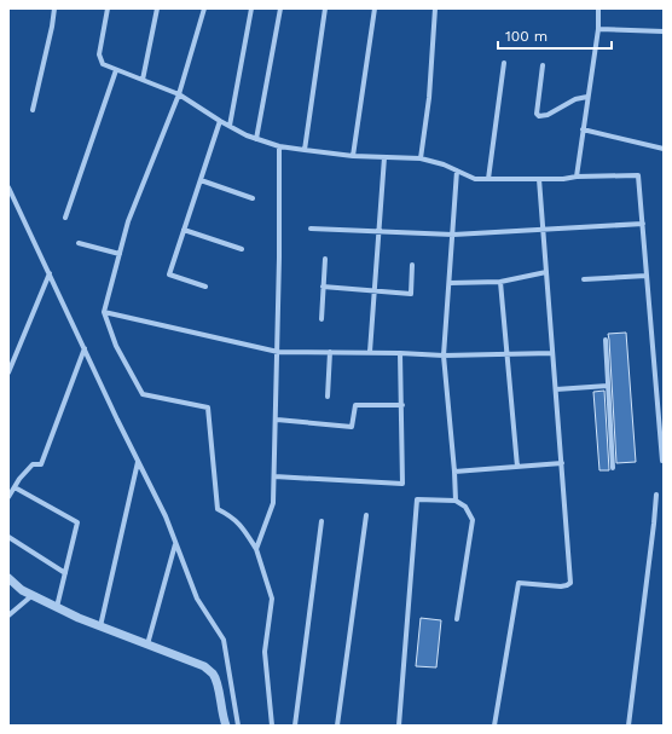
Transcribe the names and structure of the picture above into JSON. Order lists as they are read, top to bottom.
{
  "scale_bar": "100 m"
}
